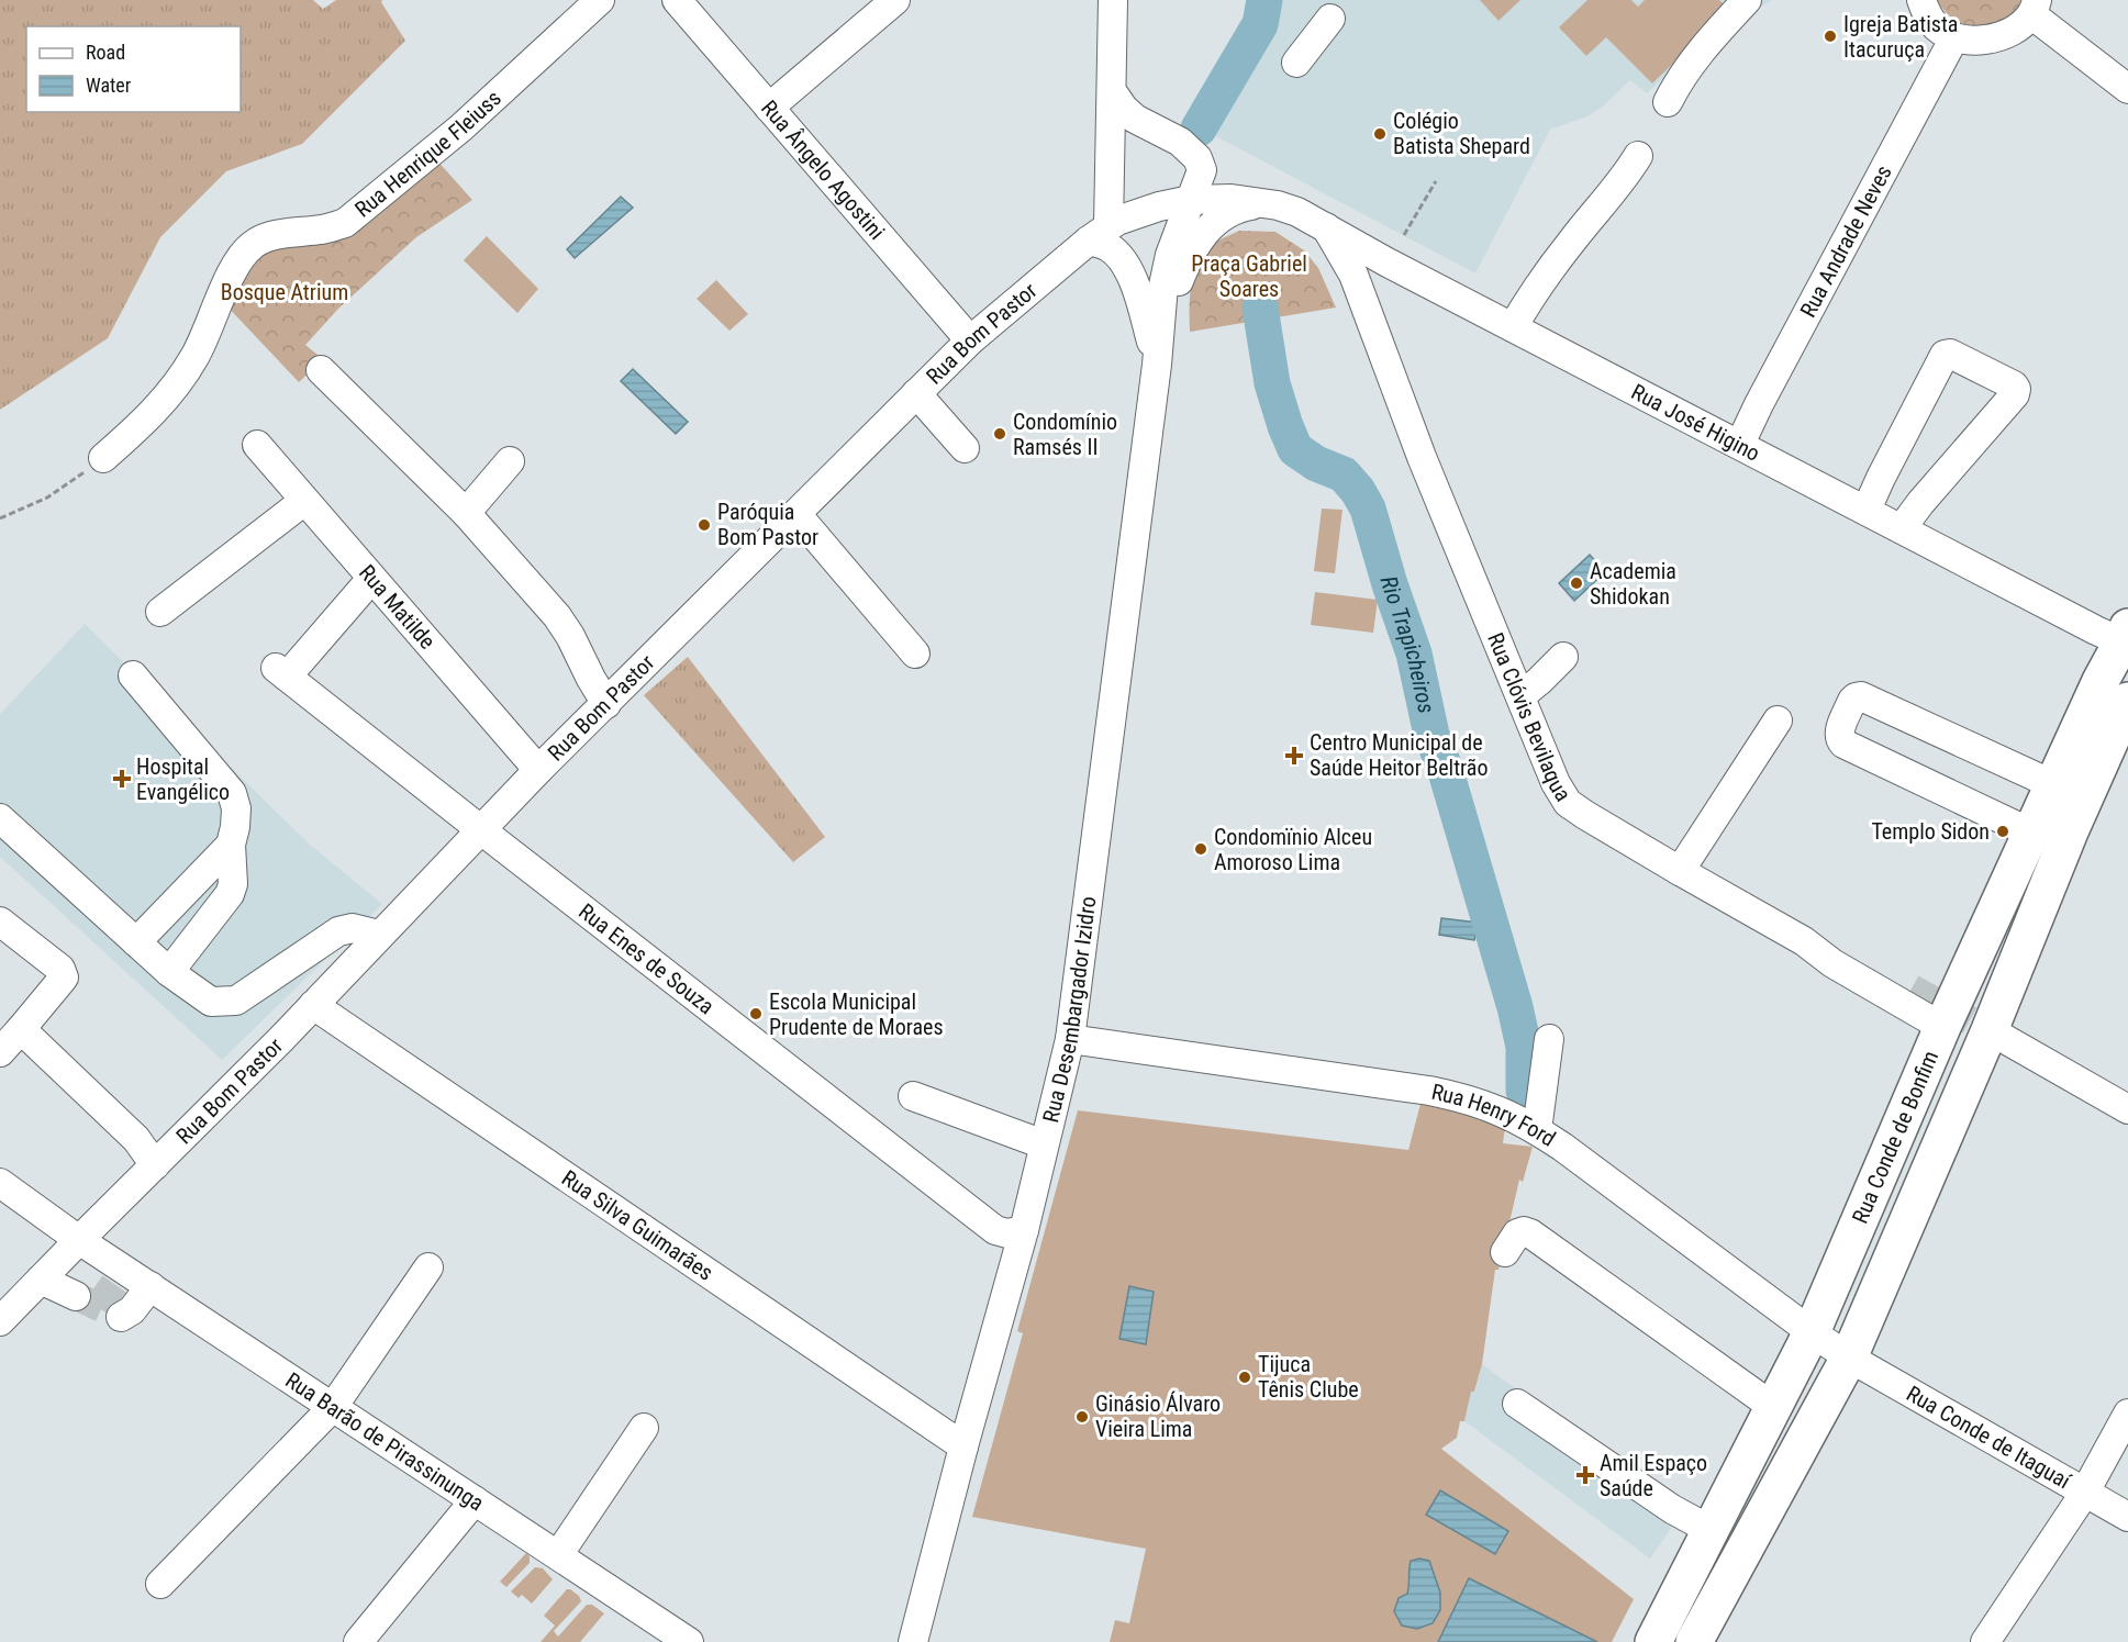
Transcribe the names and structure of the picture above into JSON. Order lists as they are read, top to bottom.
{
  "streets": {
    "main road": ["Rua Conde de Bonfim"],
    "street": [
      "Rua Henrique Fleiuss",
      "Rua Ângelo Agostini",
      "Rua Andrade Neves",
      "Rua Bom Pastor",
      "Rua José Higino",
      "Rua Matilde",
      "Rua Clóvis Bevilaqua",
      "Rua Enes de Souza",
      "Rua Desembargador Izidro",
      "Rua Henry Ford",
      "Rua Silva Guimarães",
      "Rua Conde de Itaguaí",
      "Rua Barão de Pirassinunga"
    ]
  },
  "crossings": [
    ["Rua Ângelo Agostini", "Rua Bom Pastor"],
    ["Rua Andrade Neves", "Rua José Higino"],
    ["Rua Bom Pastor", "Rua José Higino"],
    ["Rua Bom Pastor", "Rua Matilde"],
    ["Rua Bom Pastor", "Rua Enes de Souza"],
    ["Rua Bom Pastor", "Rua Desembargador Izidro"],
    ["Rua Bom Pastor", "Rua Silva Guimarães"],
    ["Rua Bom Pastor", "Rua Barão de Pirassinunga"],
    ["Rua José Higino", "Rua Clóvis Bevilaqua"],
    ["Rua José Higino", "Rua Desembargador Izidro"],
    ["Rua José Higino", "Rua Conde de Bonfim"],
    ["Rua Matilde", "Rua Enes de Souza"],
    ["Rua Clóvis Bevilaqua", "Rua Conde de Bonfim"],
    ["Rua Enes de Souza", "Rua Desembargador Izidro"],
    ["Rua Desembargador Izidro", "Rua Henry Ford"],
    ["Rua Desembargador Izidro", "Rua Silva Guimarães"],
    ["Rua Henry Ford", "Rua Conde de Bonfim"],
    ["Rua Henry Ford", "Rua Conde de Itaguaí"],
    ["Rua Conde de Bonfim", "Rua Conde de Itaguaí"]
  ],
  "water": ["Rio Trapicheiros"],
  "parks": ["Praça Gabriel Soares", "Bosque Atrium"],
  "places": {
    "other": [
      "Igreja Batista Itacuruça",
      "Colégio Batista Shepard",
      "Condomínio Ramsés II",
      "Paróquia Bom Pastor",
      "Academia Shidokan",
      "Templo Sidon",
      "Condomïnio Alceu Amoroso Lima",
      "Escola Municipal Prudente de Moraes",
      "Tijuca Tênis Clube",
      "Ginásio Álvaro Vieira Lima"
    ],
    "health": ["Centro Municipal de Saúde Heitor Beltrão", "Hospital Evangélico", "Amil Espaço Saúde"]
  },
  "legend": ["Road", "Water"]
}
